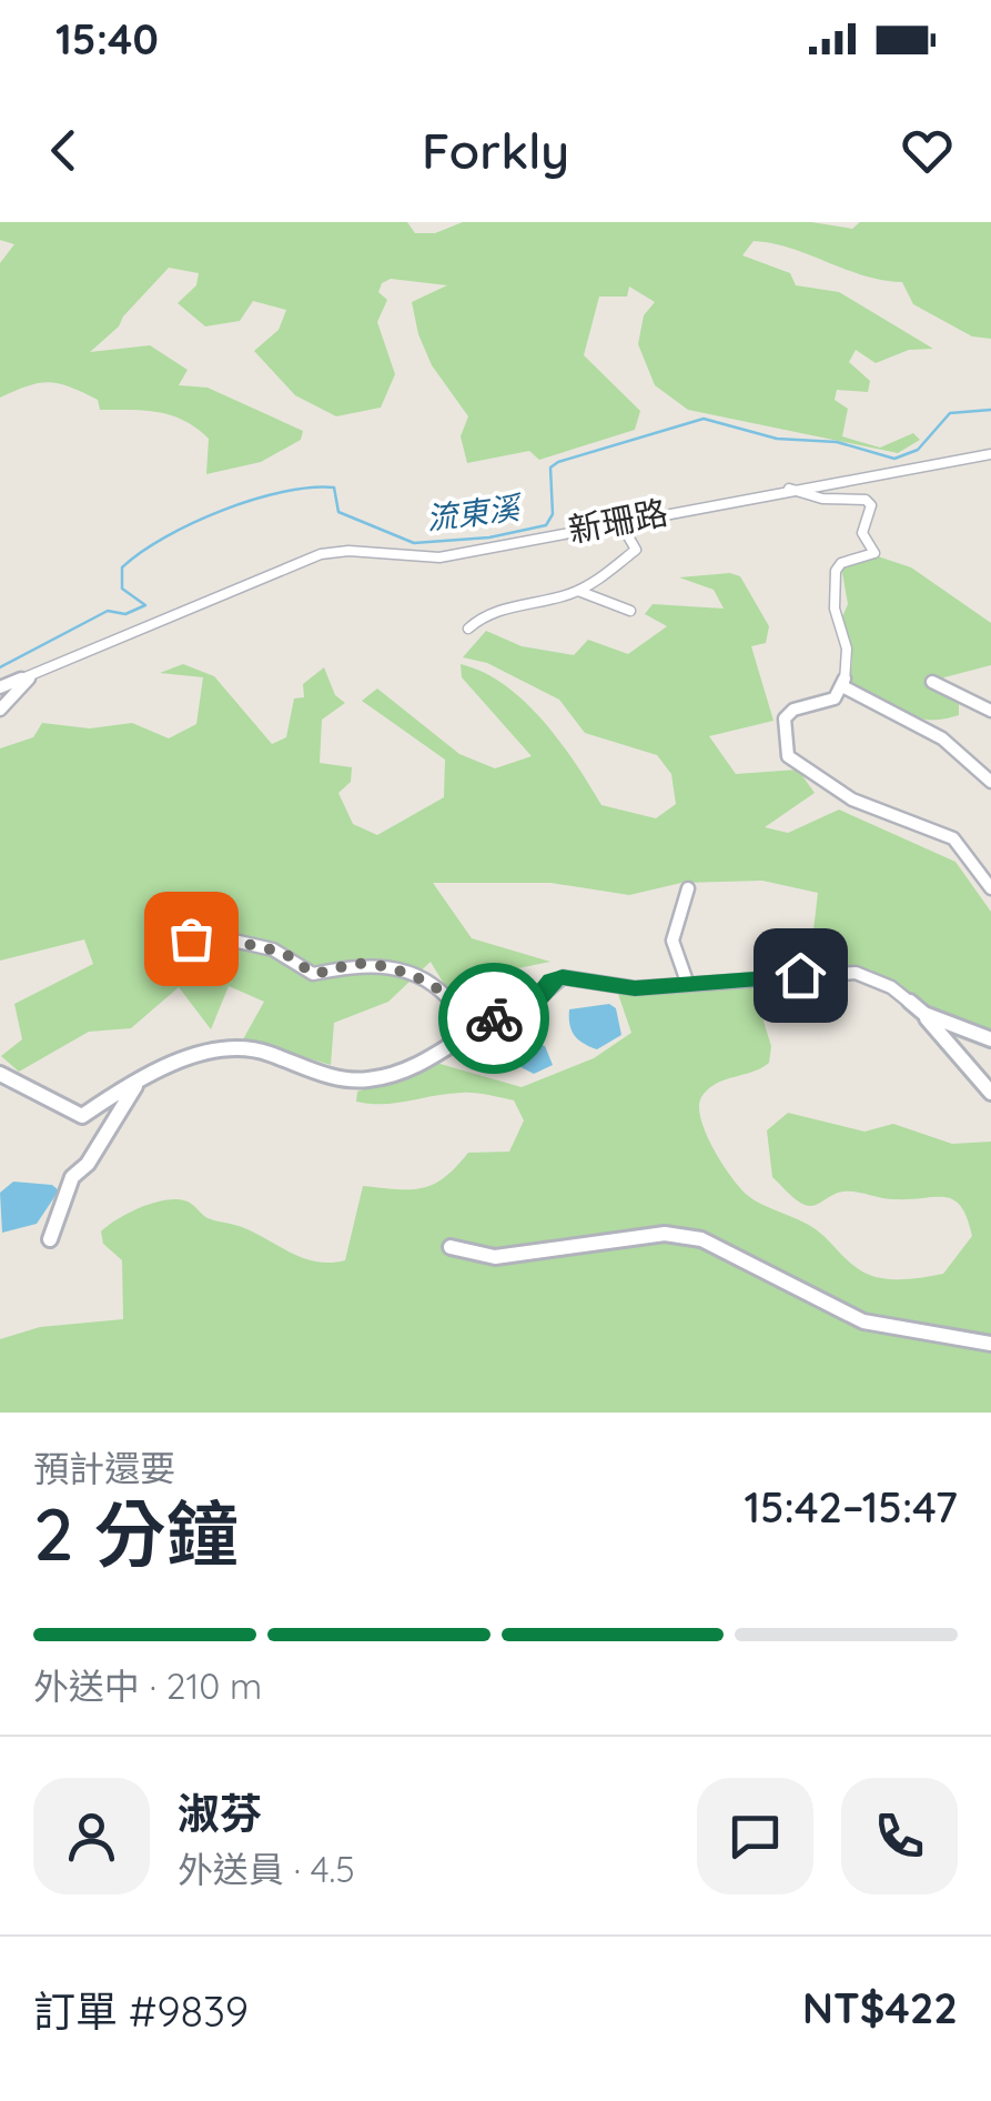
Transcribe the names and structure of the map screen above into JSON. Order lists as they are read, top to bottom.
{
  "streets": {
    "street": ["新珊路"]
  },
  "water": ["流東溪"],
  "page": {
    "status": "15:40",
    "header": "Forkly",
    "heading": ["2 分鐘", "預計還要", "15:42–15:47"],
    "panel": [
      "淑芬",
      "外送員 · 4.5",
      "訂單 #9839",
      "NT$422"
    ],
    "bar": "外送中 · 210 m"
  }
}
